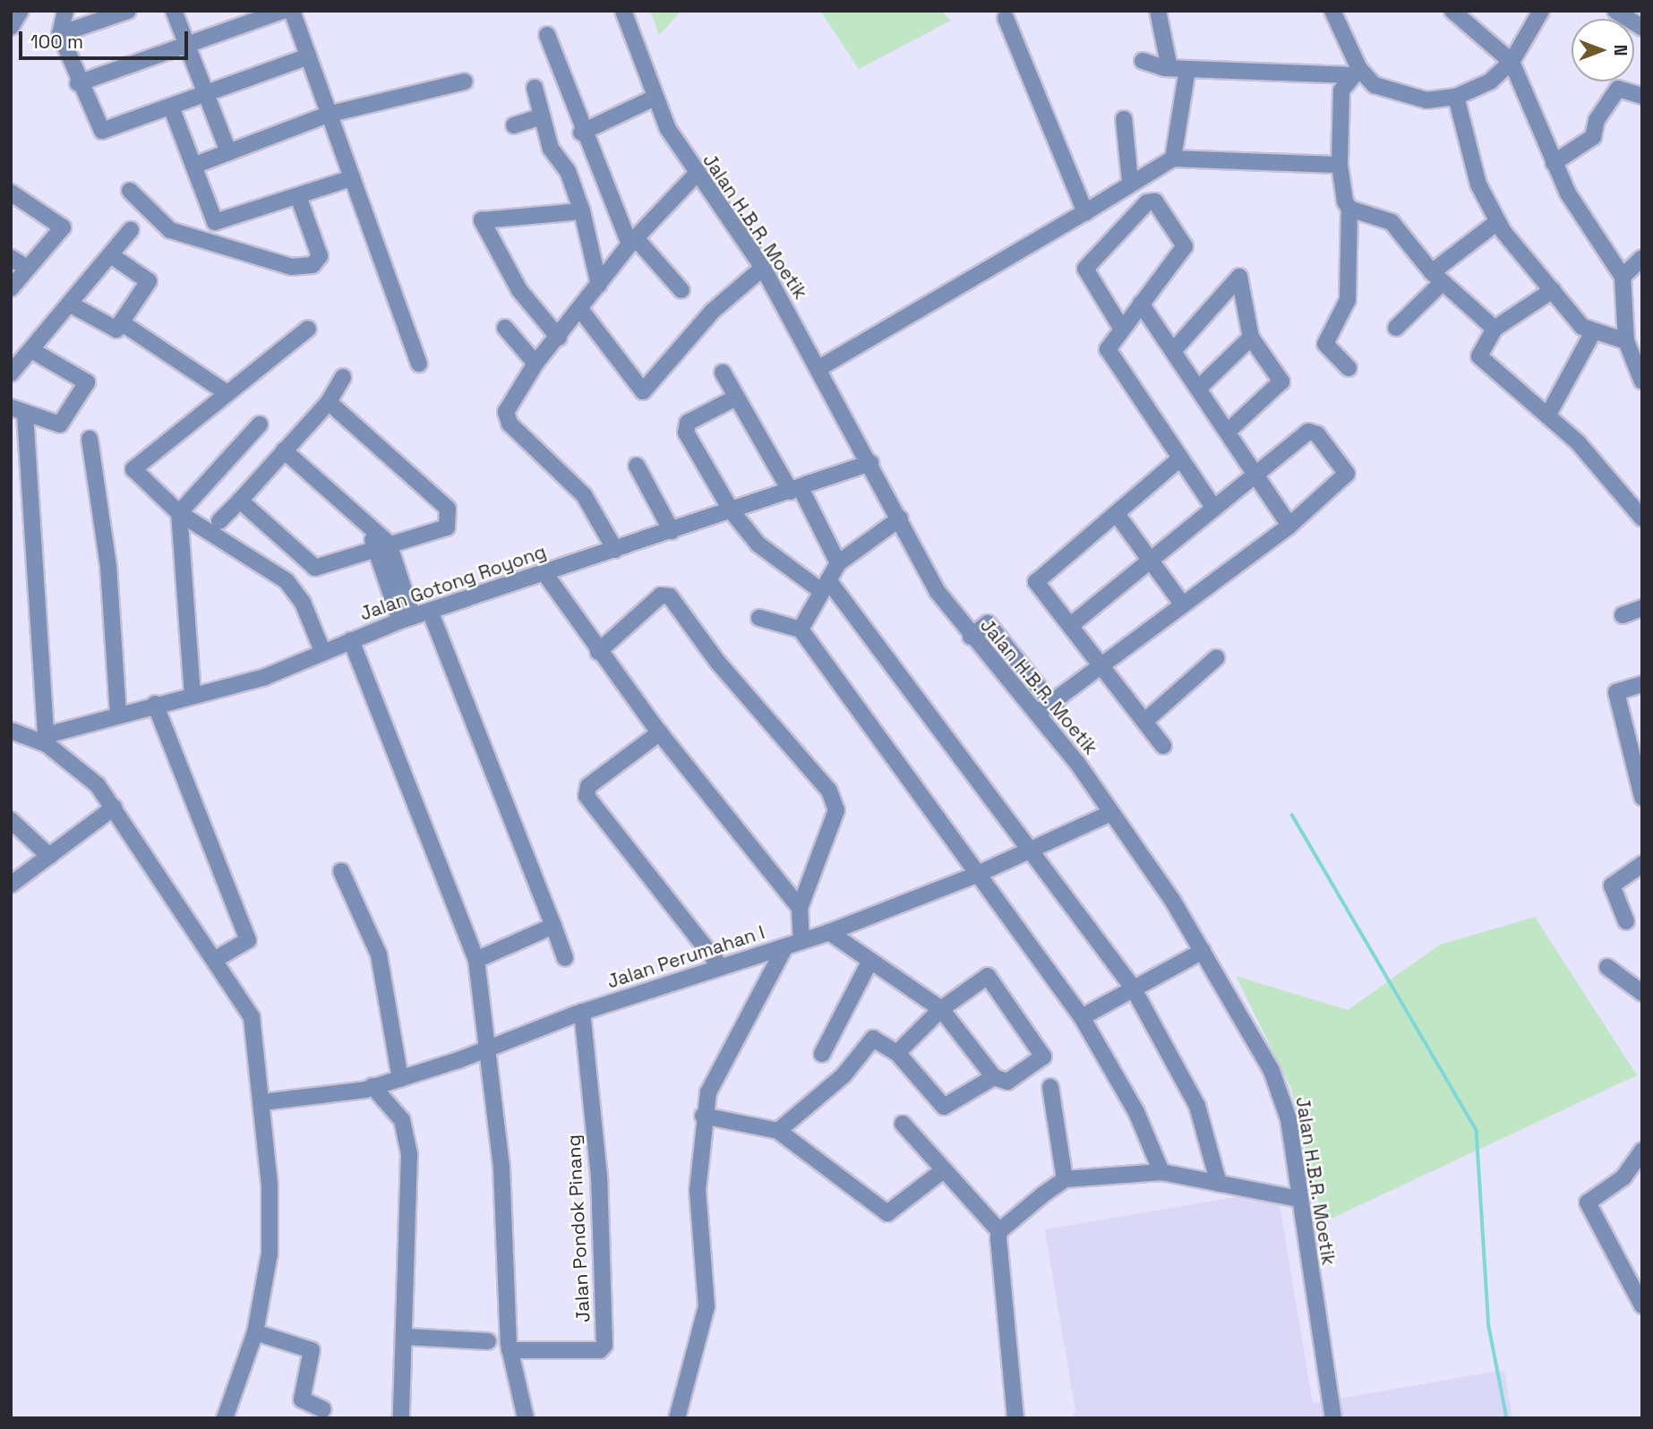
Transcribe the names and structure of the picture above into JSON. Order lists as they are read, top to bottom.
{
  "streets": {
    "street": [
      "Jalan H.B.R. Moetik",
      "Jalan Gotong Royong",
      "Jalan Perumahan I",
      "Jalan Pondok Pinang"
    ]
  },
  "crossings": [
    ["Jalan H.B.R. Moetik", "Jalan Gotong Royong"],
    ["Jalan H.B.R. Moetik", "Jalan Perumahan I"],
    ["Jalan Perumahan I", "Jalan Pondok Pinang"]
  ],
  "scale_bar": "100 m",
  "north": "right"
}
